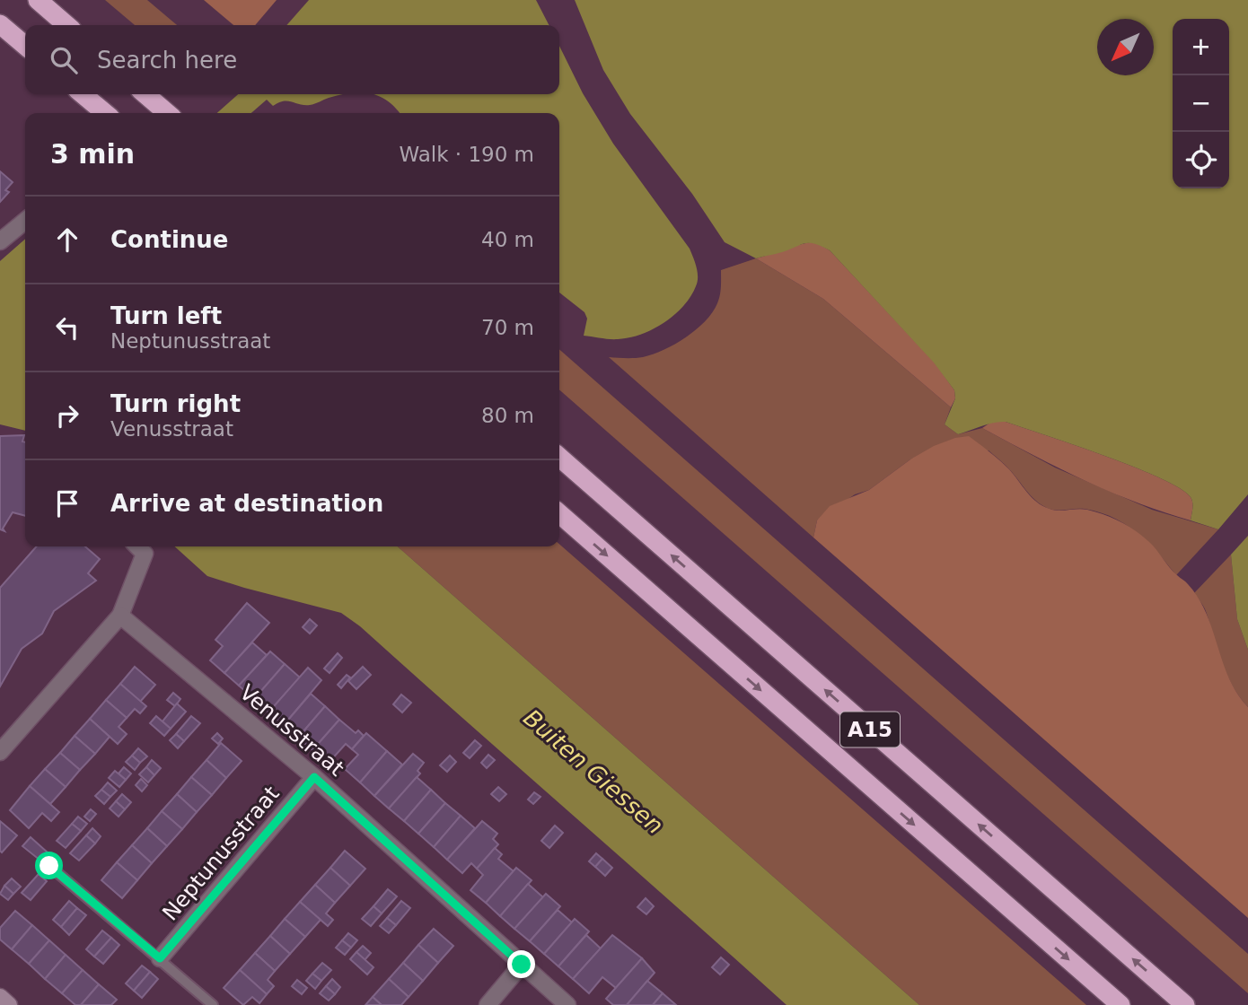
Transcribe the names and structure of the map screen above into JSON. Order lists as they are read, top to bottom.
{
  "streets": {
    "highway": ["A15"],
    "street": ["Venusstraat", "Neptunusstraat"]
  },
  "crossings": [
    ["Venusstraat", "Neptunusstraat"]
  ],
  "water": ["Buiten Giessen"],
  "north": "bottom left",
  "page": {
    "map_buttons": ["+", "−"],
    "search": "Search here",
    "heading": ["3 min", "Walk · 190 m"],
    "list": [
      ["Continue", "40 m"],
      ["Turn left", "Neptunusstraat", "70 m"],
      ["Turn right", "Venusstraat", "80 m"],
      "Arrive at destination"
    ]
  }
}
